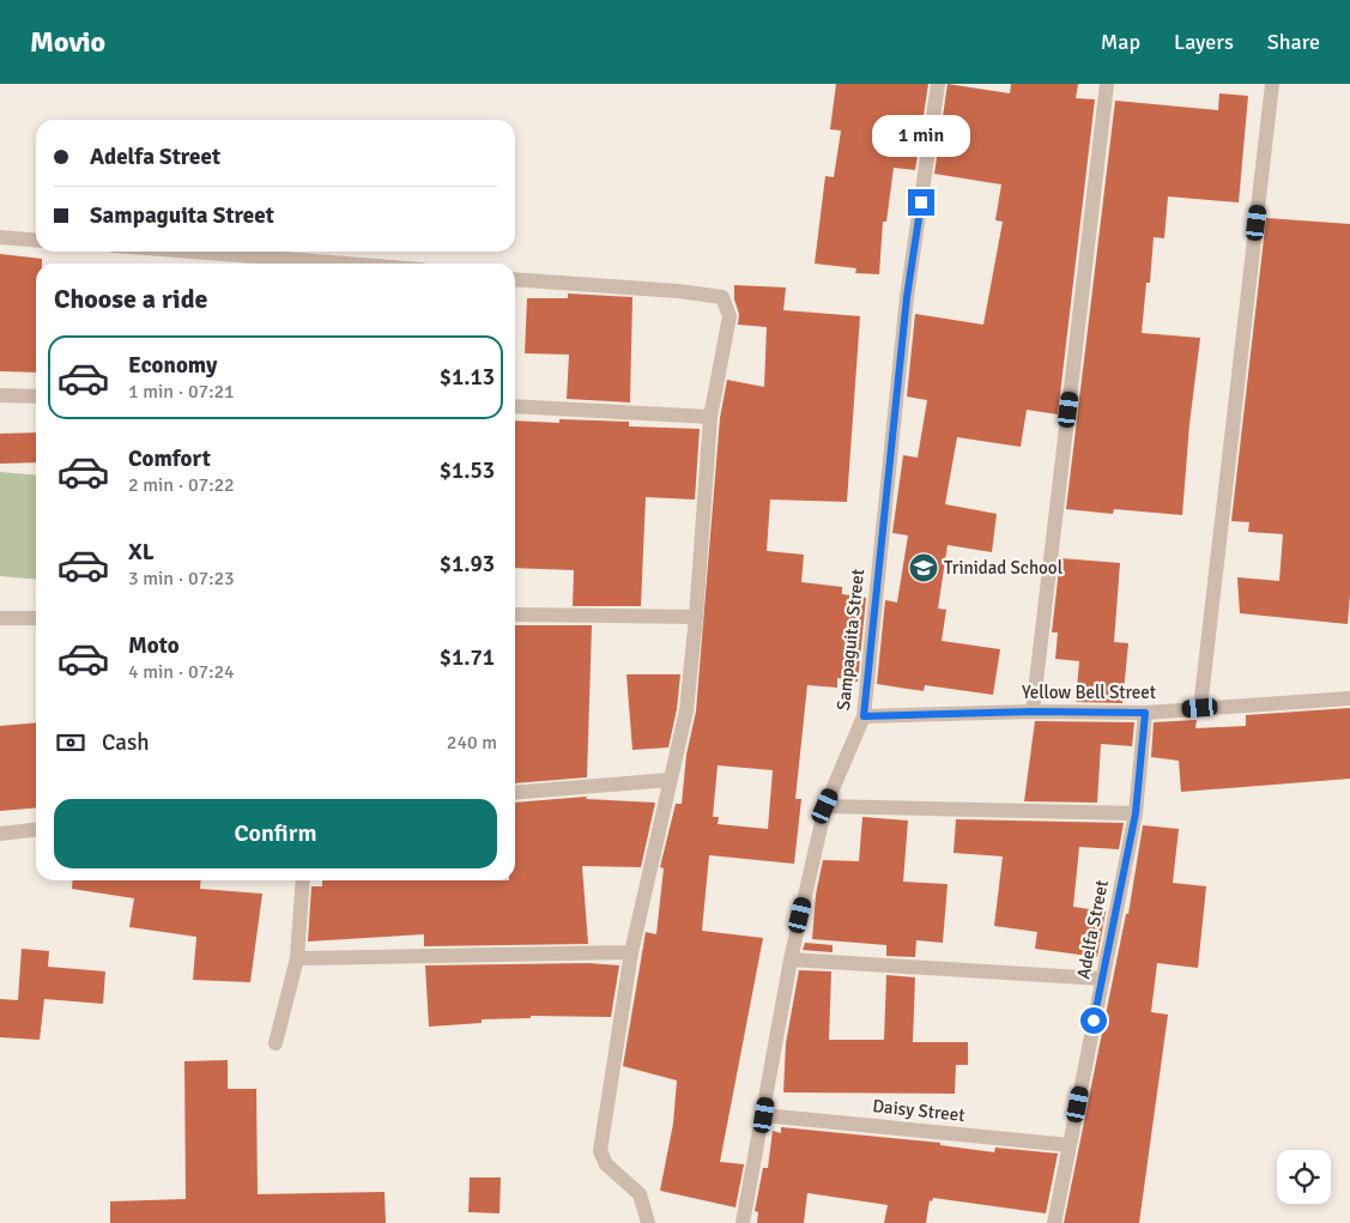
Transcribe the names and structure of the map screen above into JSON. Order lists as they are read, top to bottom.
{
  "streets": {
    "street": [
      "Sampaguita Street",
      "Yellow Bell Street",
      "Adelfa Street",
      "Daisy Street"
    ]
  },
  "crossings": [
    ["Sampaguita Street", "Yellow Bell Street"],
    ["Sampaguita Street", "Daisy Street"],
    ["Yellow Bell Street", "Adelfa Street"],
    ["Adelfa Street", "Daisy Street"]
  ],
  "places": {
    "school or university": ["Trinidad School"]
  },
  "page": {
    "header": "Movio",
    "nav": ["Map", "Layers", "Share"],
    "bubble": "1 min",
    "banner": ["Adelfa Street", "Sampaguita Street"],
    "heading": "Choose a ride",
    "list": [
      {
        "name": "Economy",
        "note": "1 min · 07:21",
        "value": "$1.13"
      },
      {
        "name": "Comfort",
        "note": "2 min · 07:22",
        "value": "$1.53"
      },
      {
        "name": "XL",
        "note": "3 min · 07:23",
        "value": "$1.93"
      },
      {
        "name": "Moto",
        "note": "4 min · 07:24",
        "value": "$1.71"
      }
    ],
    "pay": ["Cash", "240 m"],
    "buttons": "Confirm"
  }
}
